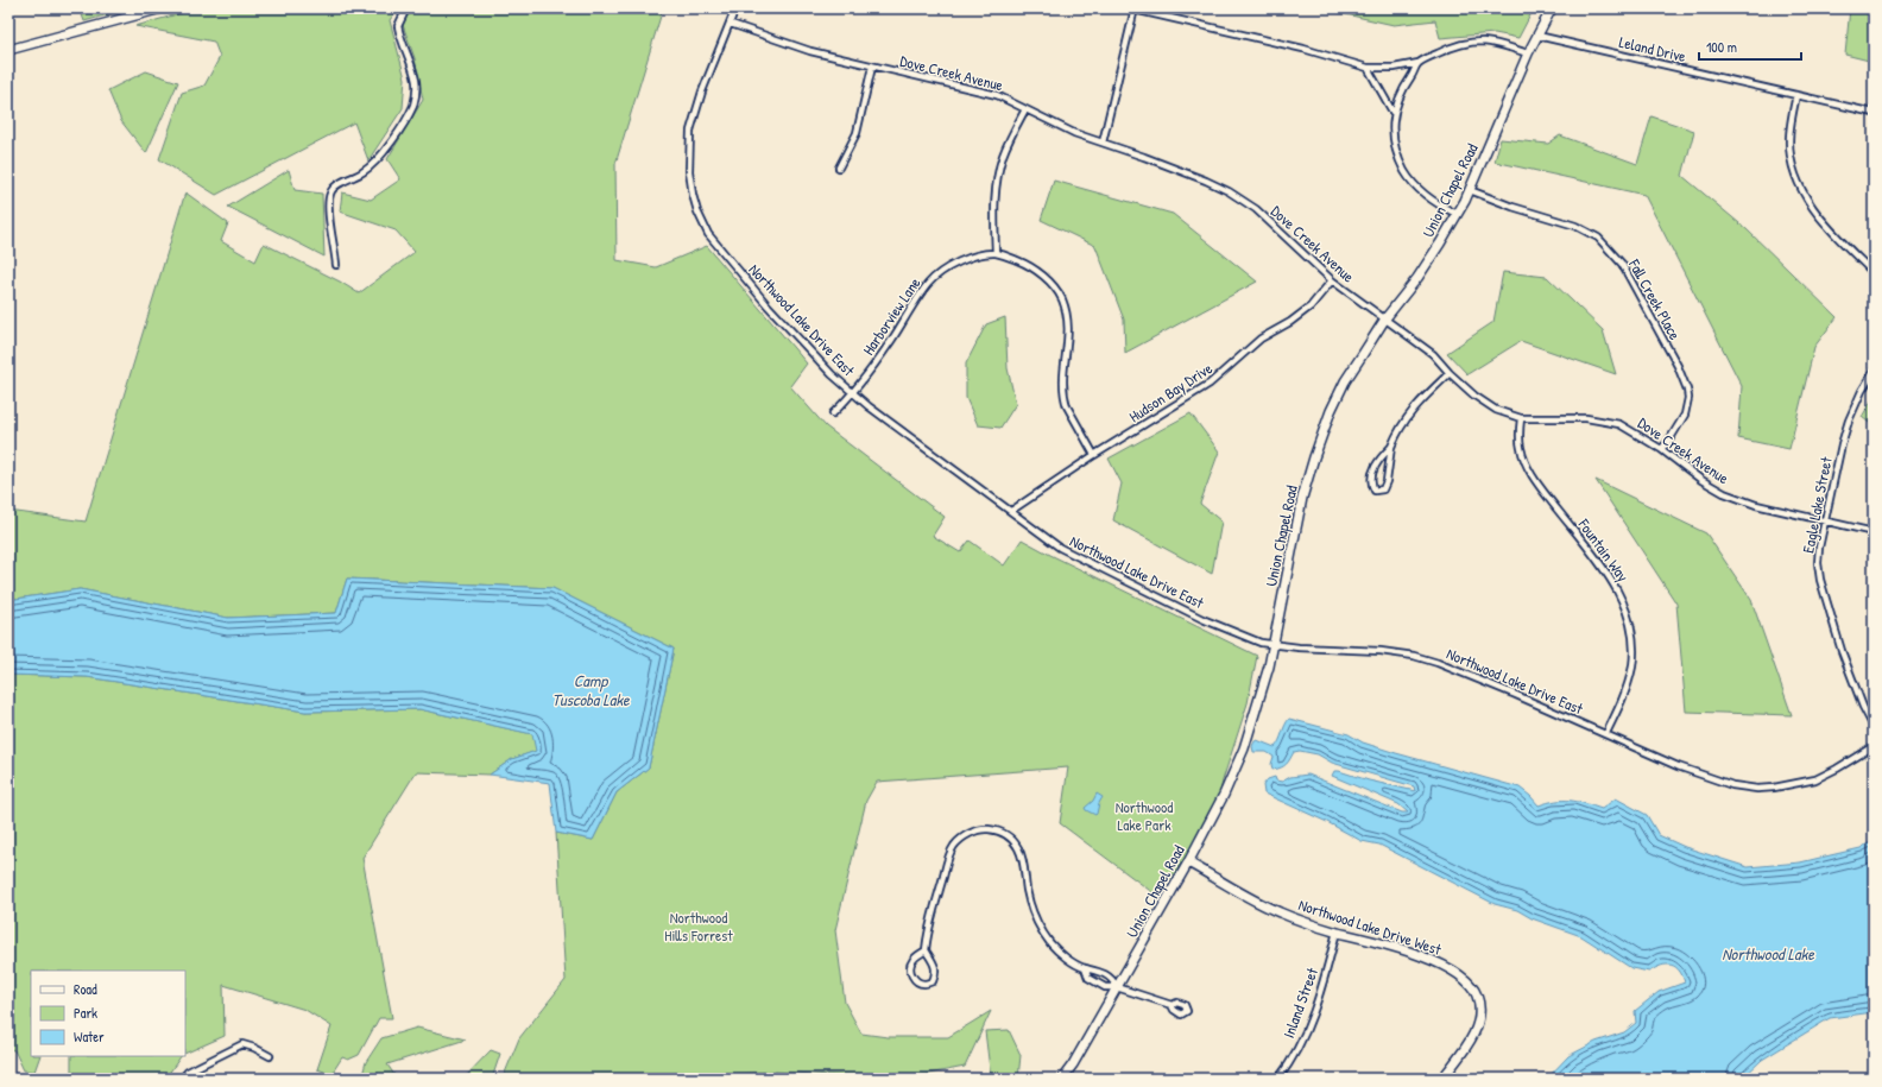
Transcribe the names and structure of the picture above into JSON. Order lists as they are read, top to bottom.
{
  "streets": {
    "street": [
      "Leland Drive",
      "Dove Creek Avenue",
      "Union Chapel Road",
      "Fall Creek Place",
      "Harborview Lane",
      "Northwood Lake Drive East",
      "Hudson Bay Drive",
      "Eagle Lake Street",
      "Fountain Way",
      "Northwood Lake Drive West",
      "Inland Street"
    ]
  },
  "crossings": [
    ["Leland Drive", "Union Chapel Road"],
    ["Dove Creek Avenue", "Union Chapel Road"],
    ["Dove Creek Avenue", "Fall Creek Place"],
    ["Dove Creek Avenue", "Northwood Lake Drive East"],
    ["Dove Creek Avenue", "Hudson Bay Drive"],
    ["Dove Creek Avenue", "Eagle Lake Street"],
    ["Dove Creek Avenue", "Fountain Way"],
    ["Union Chapel Road", "Fall Creek Place"],
    ["Union Chapel Road", "Northwood Lake Drive East"],
    ["Union Chapel Road", "Northwood Lake Drive West"],
    ["Harborview Lane", "Northwood Lake Drive East"],
    ["Harborview Lane", "Hudson Bay Drive"],
    ["Northwood Lake Drive East", "Hudson Bay Drive"],
    ["Northwood Lake Drive East", "Fountain Way"],
    ["Northwood Lake Drive West", "Inland Street"]
  ],
  "water": ["Camp Tuscoba Lake", "Northwood Lake"],
  "parks": ["Northwood Lake Park", "Northwood Hills Forrest"],
  "legend": ["Road", "Park", "Water"],
  "scale_bar": "100 m"
}
